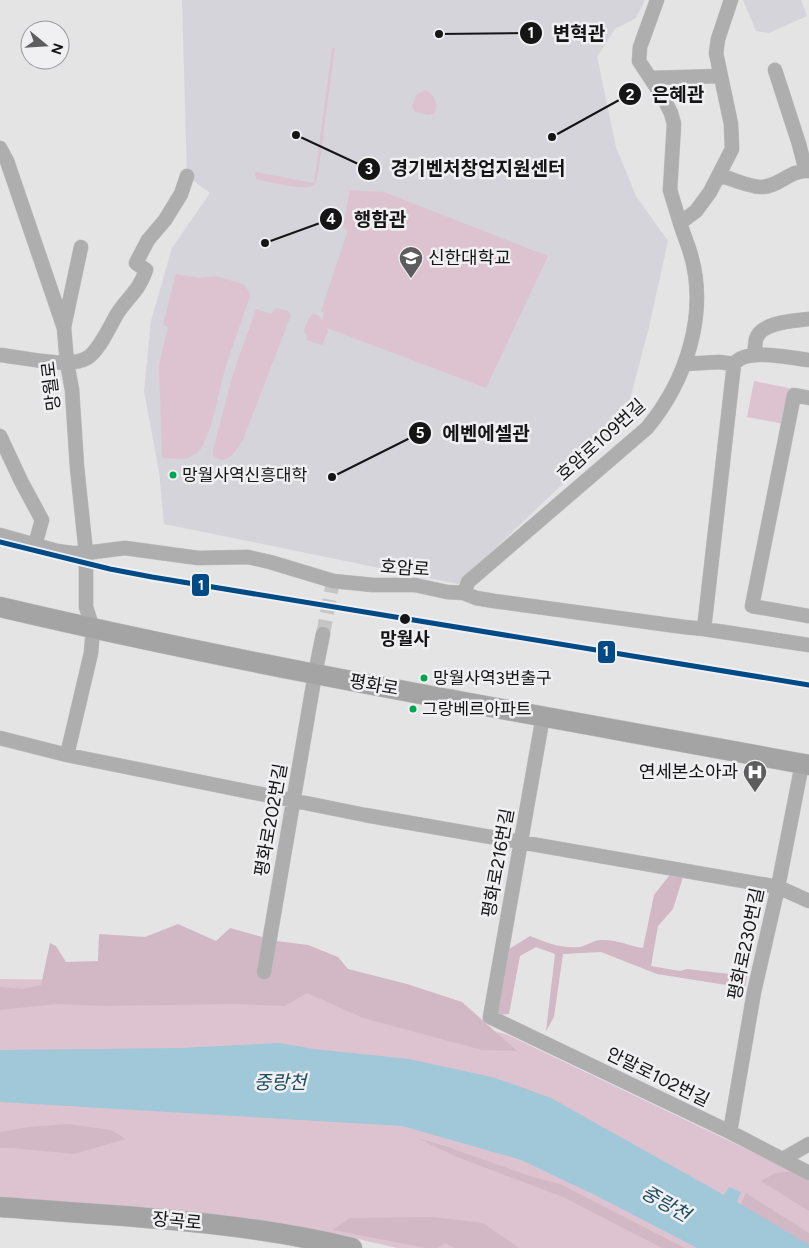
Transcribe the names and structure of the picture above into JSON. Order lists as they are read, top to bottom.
{
  "streets": {
    "main road": ["평화로", "장곡로"],
    "street": [
      "망월로",
      "호암로109번길",
      "호암로",
      "평화로202번길",
      "평화로216번길",
      "평화로230번길",
      "안말로102번길"
    ]
  },
  "crossings": [
    ["망월로", "호암로"],
    ["망월로", "평화로"],
    ["호암로109번길", "호암로"],
    ["평화로", "평화로202번길"],
    ["평화로", "평화로216번길"],
    ["평화로", "평화로230번길"],
    ["평화로216번길", "안말로102번길"],
    ["평화로230번길", "안말로102번길"]
  ],
  "water": ["중랑천"],
  "places": {
    "other": [
      "변혁관",
      "경기벤처창업지원센터",
      "은혜관",
      "행함관",
      "망월사역신흥대학",
      "에벤에셀관",
      "망월사",
      "망월사역3번출구",
      "그랑베르아파트"
    ],
    "school or university": ["신한대학교"],
    "hospital": ["연세본소아과"]
  },
  "lines": ["transit line 1"],
  "north": "right"
}
